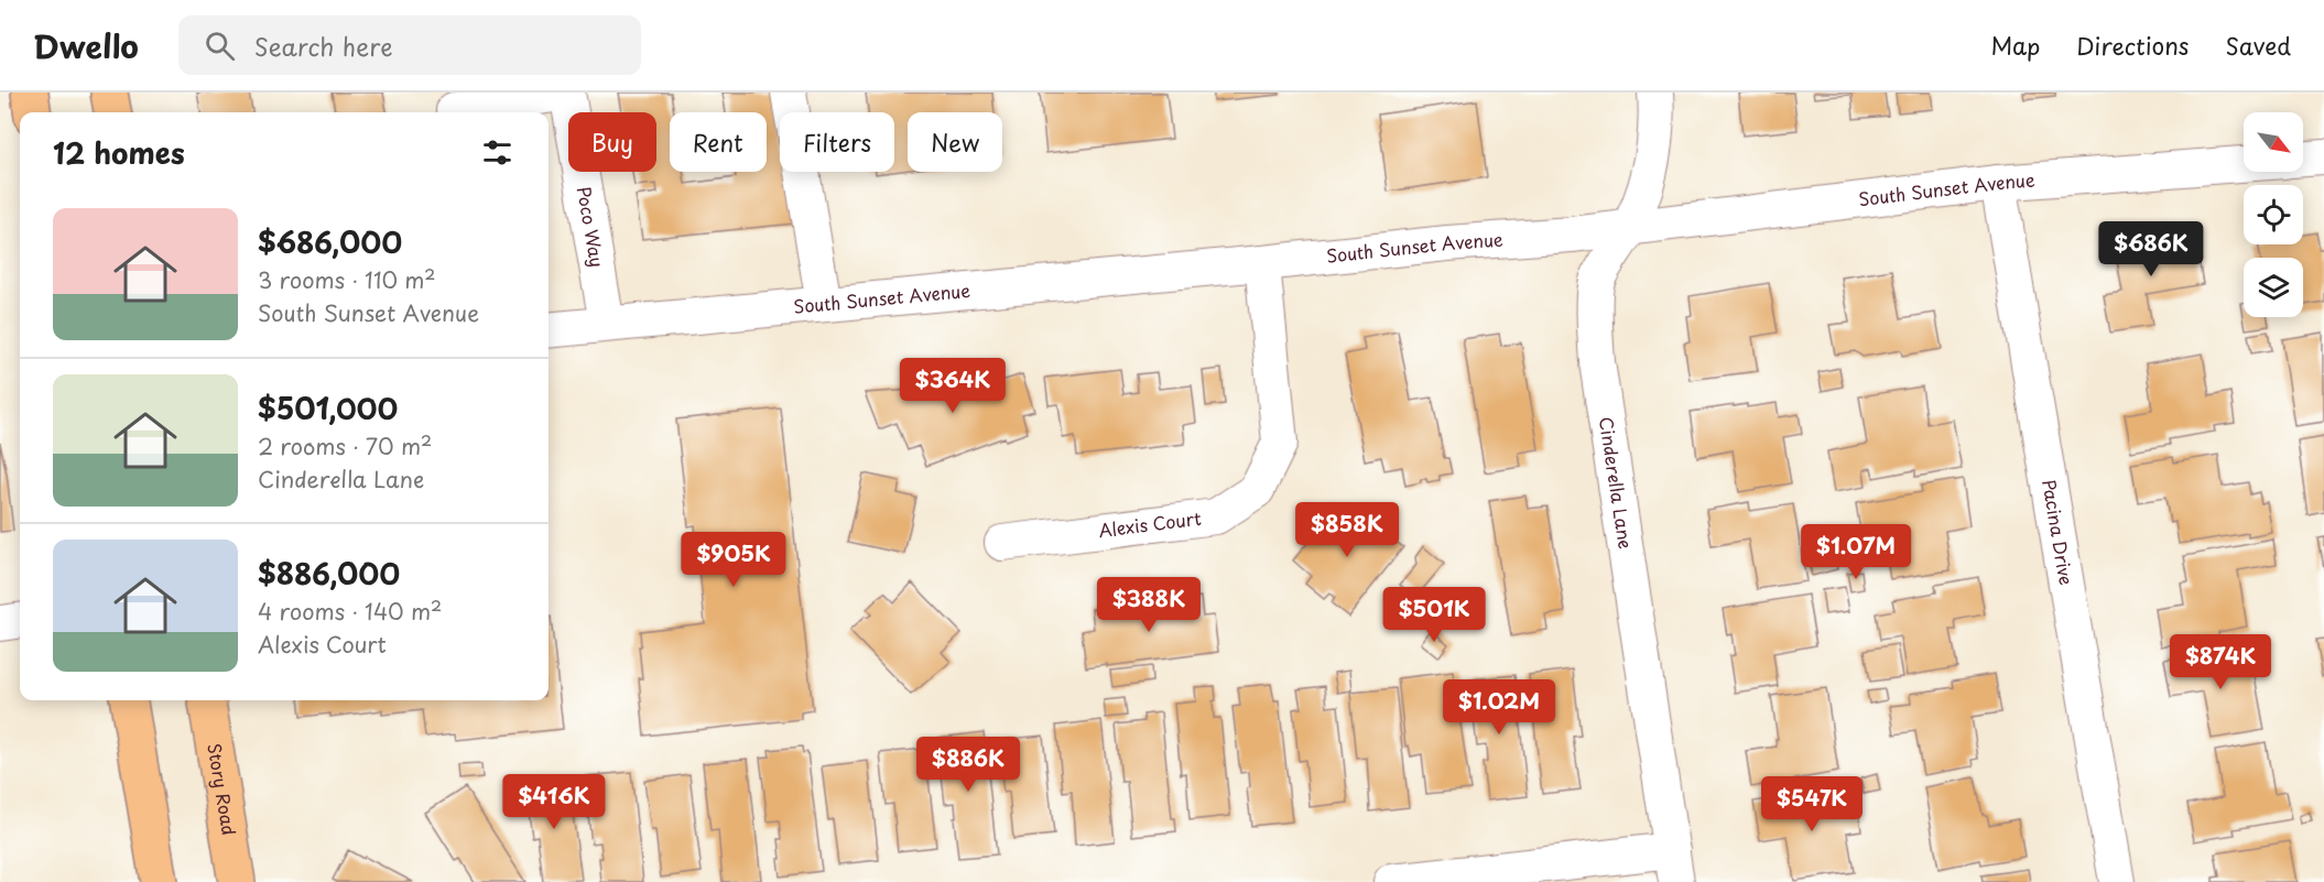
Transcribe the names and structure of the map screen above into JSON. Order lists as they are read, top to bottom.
{
  "streets": {
    "main road": ["Story Road"],
    "street": [
      "South Sunset Avenue",
      "Poco Way",
      "Cinderella Lane",
      "Alexis Court",
      "Pacina Drive"
    ]
  },
  "crossings": [
    ["South Sunset Avenue", "Poco Way"],
    ["South Sunset Avenue", "Cinderella Lane"],
    ["South Sunset Avenue", "Alexis Court"],
    ["South Sunset Avenue", "Pacina Drive"]
  ],
  "north": "bottom right",
  "page": {
    "header": "Dwello",
    "search": "Search here",
    "nav": ["Map", "Directions", "Saved"],
    "chip": [
      "Buy",
      "Rent",
      "Filters",
      "New"
    ],
    "heading": "12 homes",
    "list": [
      {
        "name": "$686,000",
        "note": "3 rooms · 110 m² · South Sunset Avenue"
      },
      {
        "name": "$501,000",
        "note": "2 rooms · 70 m² · Cinderella Lane"
      },
      {
        "name": "$886,000",
        "note": "4 rooms · 140 m² · Alexis Court"
      }
    ],
    "price": [
      "$686K",
      "$364K",
      "$858K",
      "$1.07M",
      "$905K",
      "$388K",
      "$501K",
      "$874K",
      "$1.02M",
      "$886K",
      "$416K",
      "$547K"
    ]
  }
}
